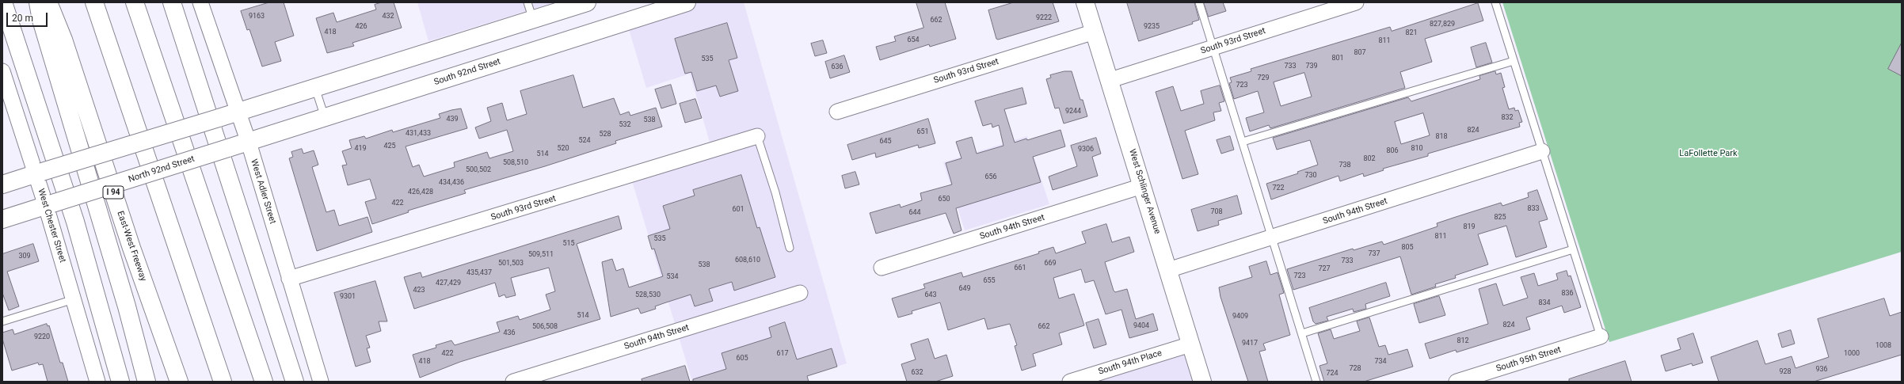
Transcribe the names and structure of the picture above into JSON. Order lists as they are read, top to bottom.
{
  "streets": {
    "main road": [
      "South 92nd Street",
      "North 92nd Street",
      "West Schlinger Avenue",
      "I 94",
      "East-West Freeway"
    ],
    "street": [
      "South 93rd Street",
      "West Adler Street",
      "South 94th Street",
      "West Chester Street",
      "South 95th Street",
      "South 94th Place"
    ]
  },
  "crossings": [
    ["South 93rd Street", "West Adler Street"],
    ["South 93rd Street", "West Schlinger Avenue"],
    ["South 92nd Street", "North 92nd Street"],
    ["South 92nd Street", "West Adler Street"],
    ["North 92nd Street", "West Adler Street"],
    ["North 92nd Street", "West Chester Street"],
    ["West Schlinger Avenue", "South 94th Street"],
    ["West Schlinger Avenue", "South 94th Place"]
  ],
  "parks": ["LaFollette Park"],
  "house_numbers": [
    "9163",
    "432",
    "9222",
    "662",
    "827,829",
    "426",
    "9235",
    "418",
    "821",
    "654",
    "811",
    "807",
    "801",
    "535",
    "733",
    "739",
    "636",
    "729",
    "723",
    "9244",
    "832",
    "439",
    "538",
    "532",
    "824",
    "651",
    "431,433",
    "528",
    "818",
    "524",
    "645",
    "425",
    "419",
    "520",
    "810",
    "9306",
    "806",
    "514",
    "802",
    "508,510",
    "738",
    "500,502",
    "730",
    "656",
    "434,436",
    "722",
    "426,428",
    "650",
    "422",
    "833",
    "601",
    "708",
    "644",
    "825",
    "819",
    "811",
    "535",
    "515",
    "805",
    "737",
    "509,511",
    "309",
    "608,610",
    "733",
    "501,503",
    "669",
    "538",
    "661",
    "727",
    "435,437",
    "723",
    "534",
    "655",
    "427,429",
    "649",
    "423",
    "836",
    "528,530",
    "643",
    "9301",
    "834",
    "514",
    "9409",
    "824",
    "9404",
    "506,508",
    "662",
    "436",
    "9220",
    "812",
    "9417",
    "1008",
    "422",
    "617",
    "1000",
    "605",
    "418",
    "734",
    "728",
    "936",
    "928",
    "632",
    "724"
  ],
  "scale_bar": "20 m"
}
